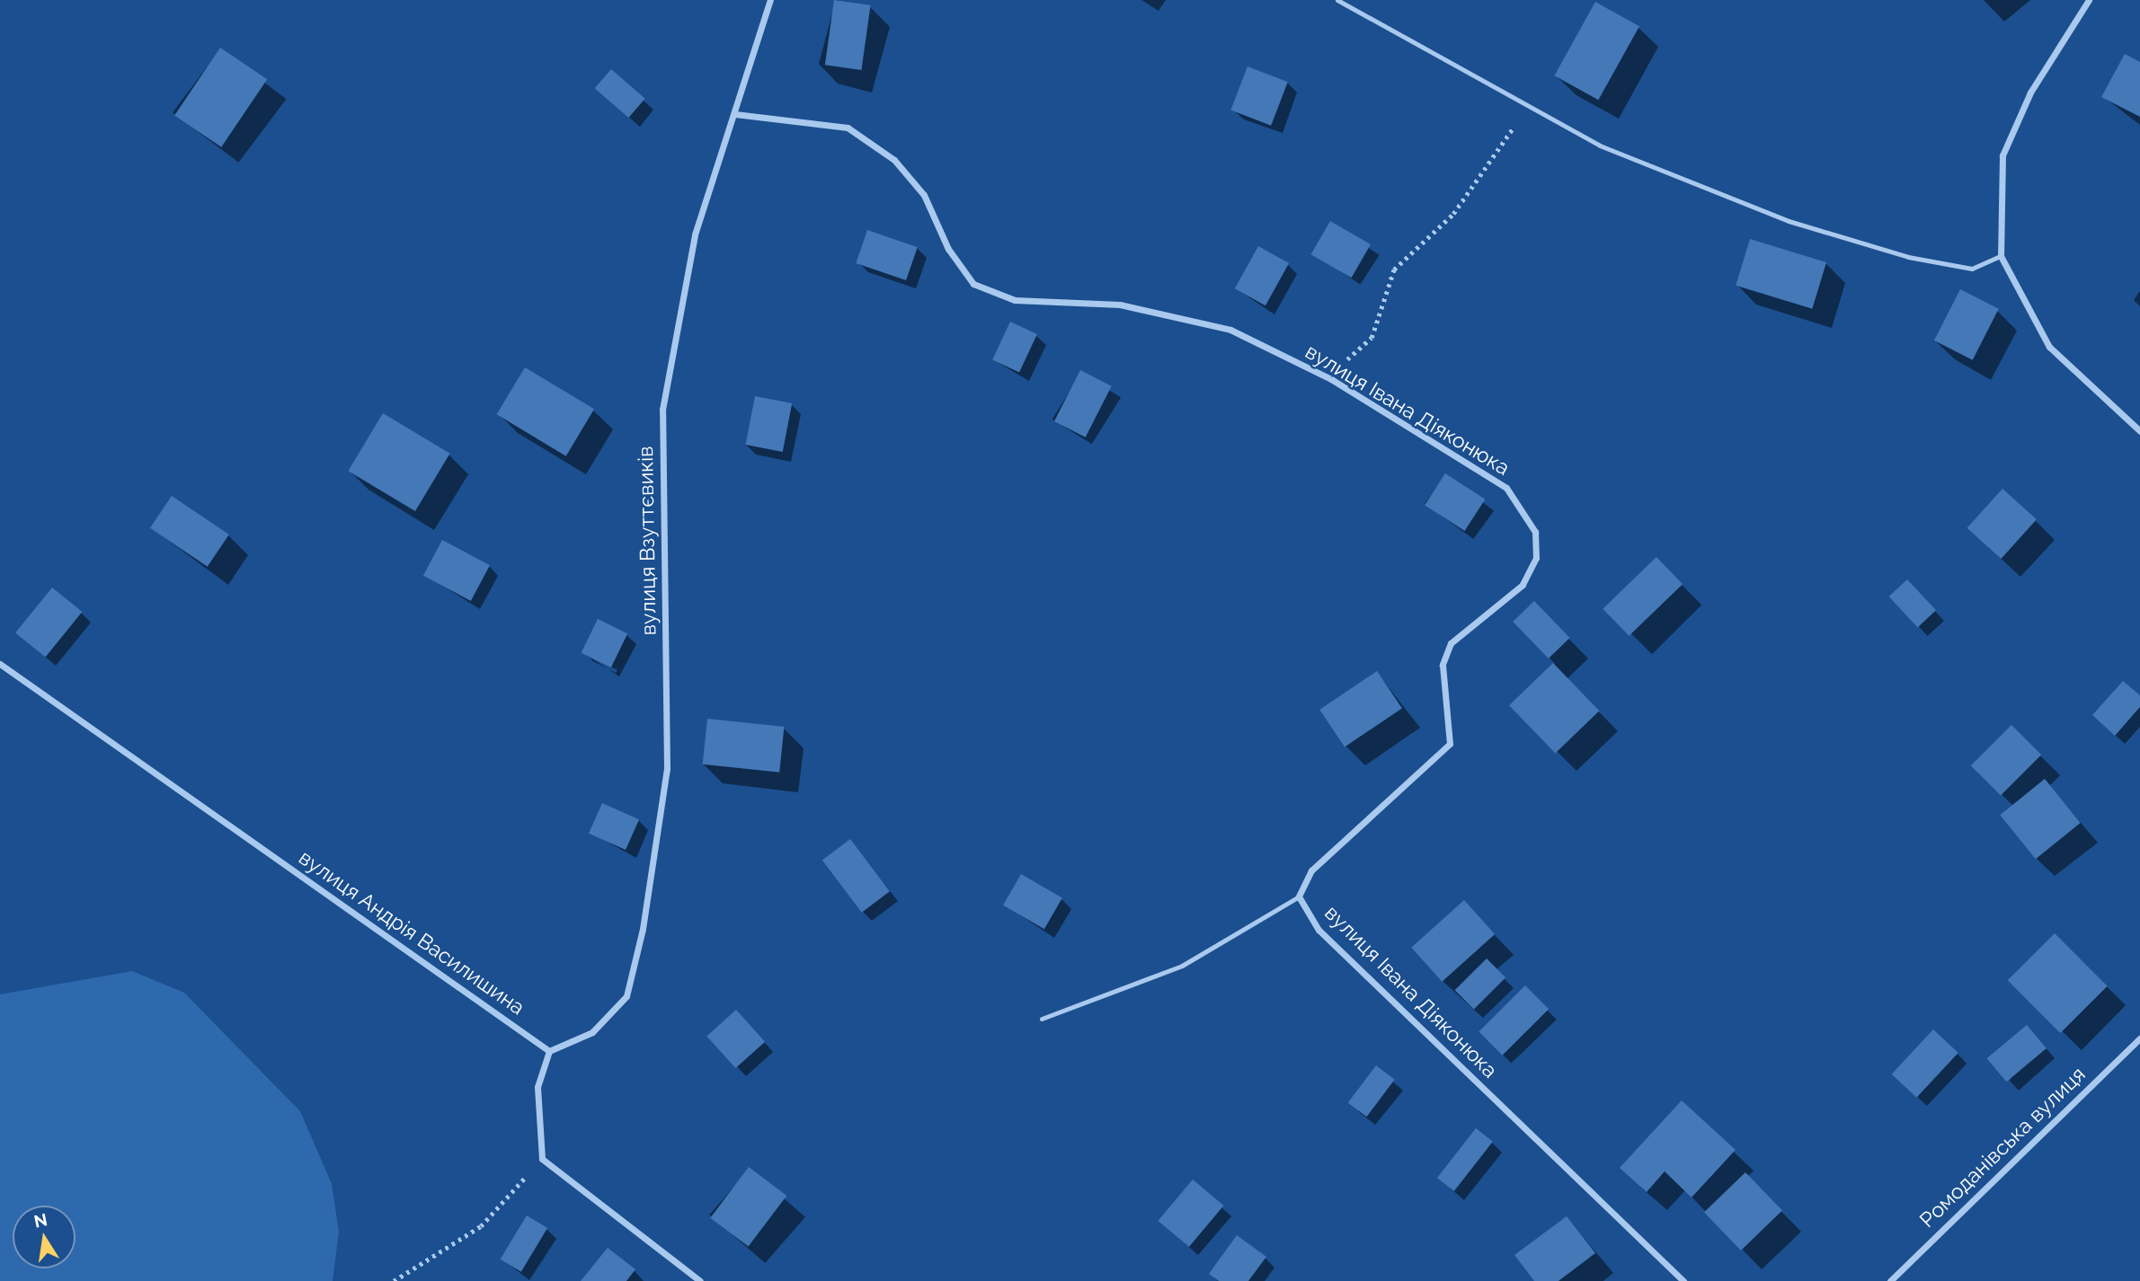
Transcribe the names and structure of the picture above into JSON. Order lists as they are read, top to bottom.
{
  "streets": {
    "street": [
      "вулиця Івана Діяконюка",
      "вулиця Взуттєвиків",
      "вулиця Андрія Василишина",
      "Ромоданівська вулиця"
    ]
  },
  "crossings": [
    ["вулиця Івана Діяконюка", "вулиця Взуттєвиків"],
    ["вулиця Взуттєвиків", "вулиця Андрія Василишина"]
  ],
  "north": "top"
}
